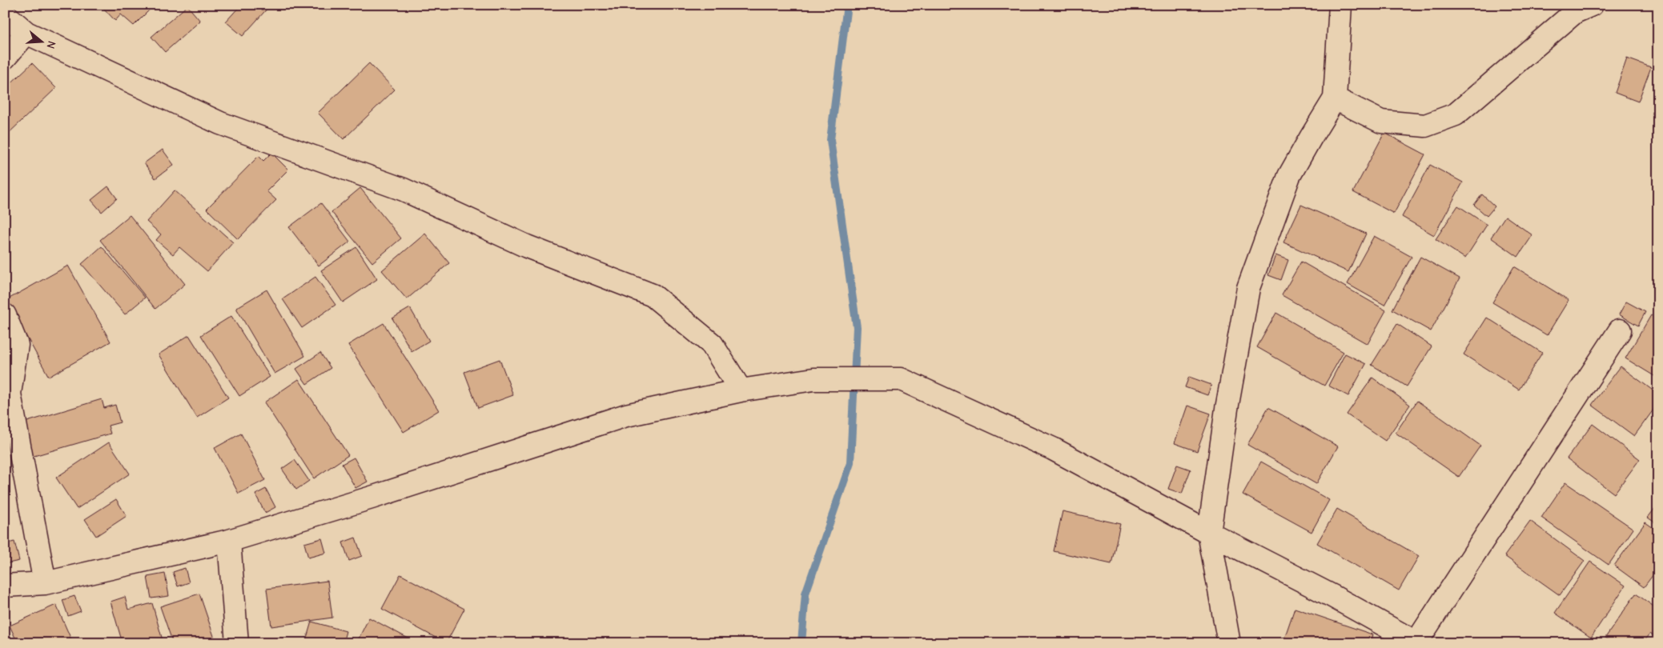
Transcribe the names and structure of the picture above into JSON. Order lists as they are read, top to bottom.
{
  "north": "right"
}
